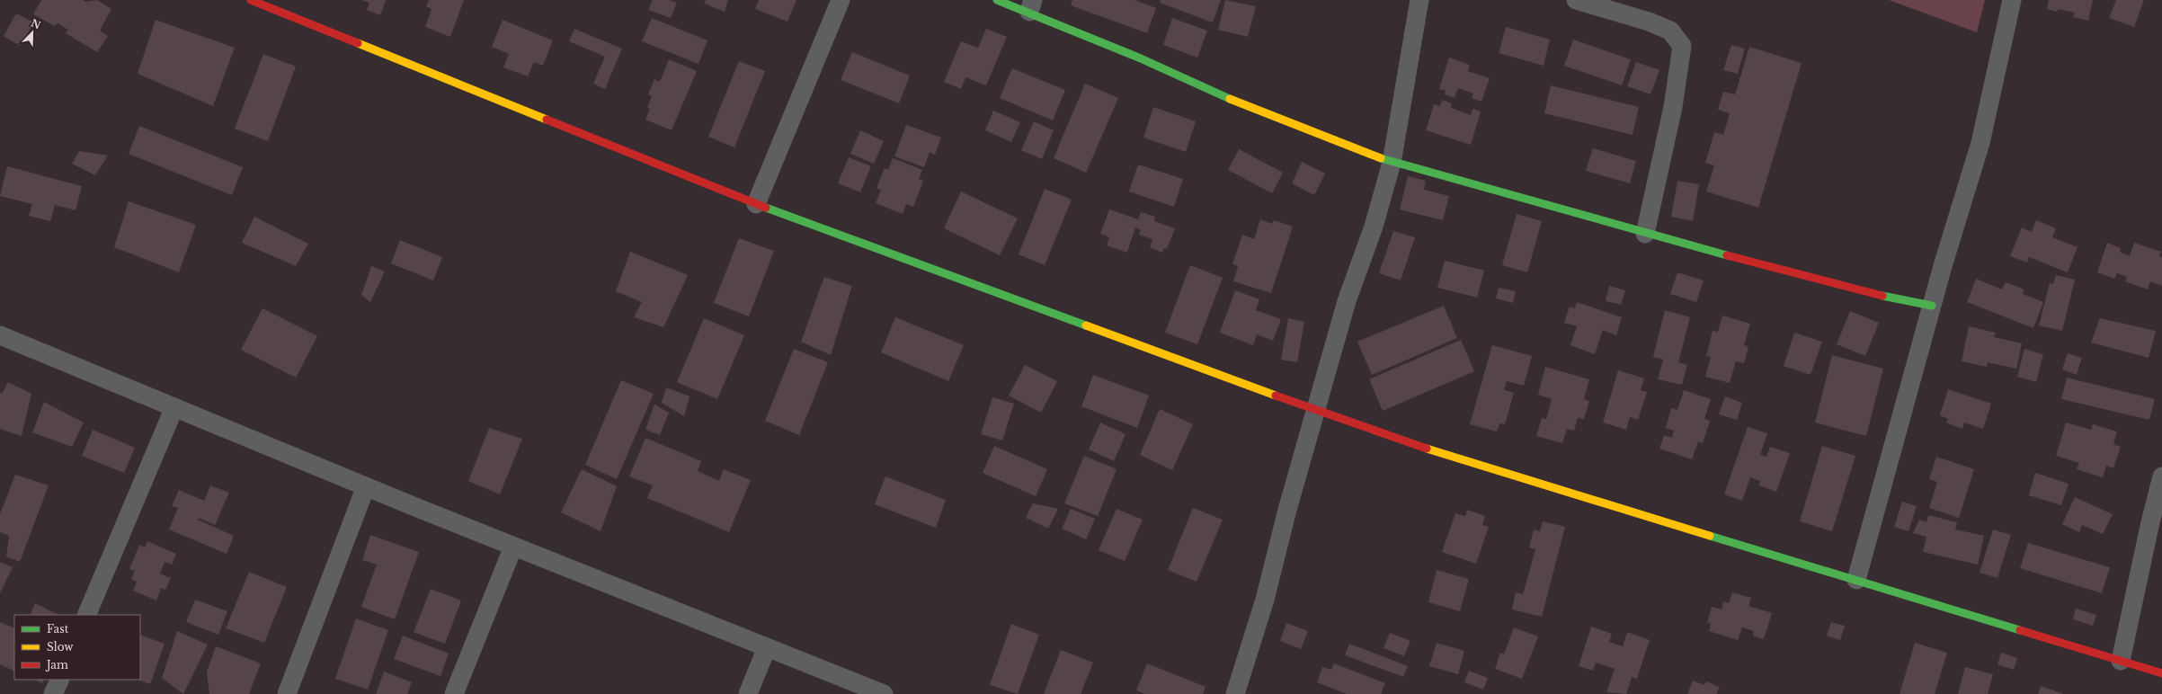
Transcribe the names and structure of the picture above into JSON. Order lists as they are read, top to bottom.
{
  "legend": ["Fast", "Slow", "Jam"],
  "north": "top right"
}
